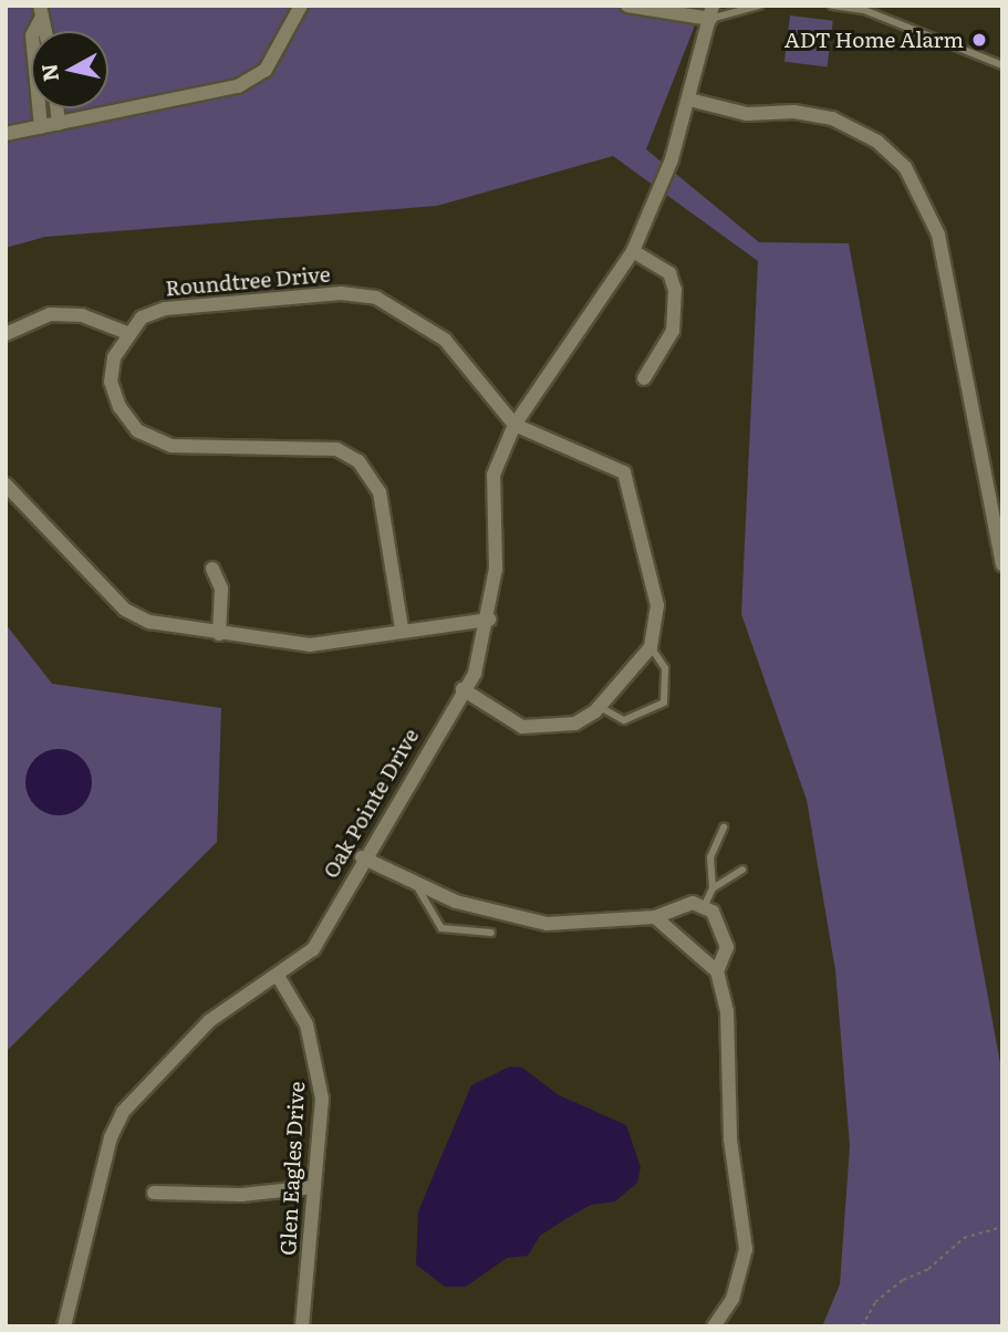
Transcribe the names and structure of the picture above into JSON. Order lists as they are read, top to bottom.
{
  "streets": {
    "street": ["Roundtree Drive", "Oak Pointe Drive", "Glen Eagles Drive"]
  },
  "crossings": [
    ["Roundtree Drive", "Oak Pointe Drive"],
    ["Oak Pointe Drive", "Glen Eagles Drive"]
  ],
  "places": ["ADT Home Alarm"],
  "north": "left"
}
